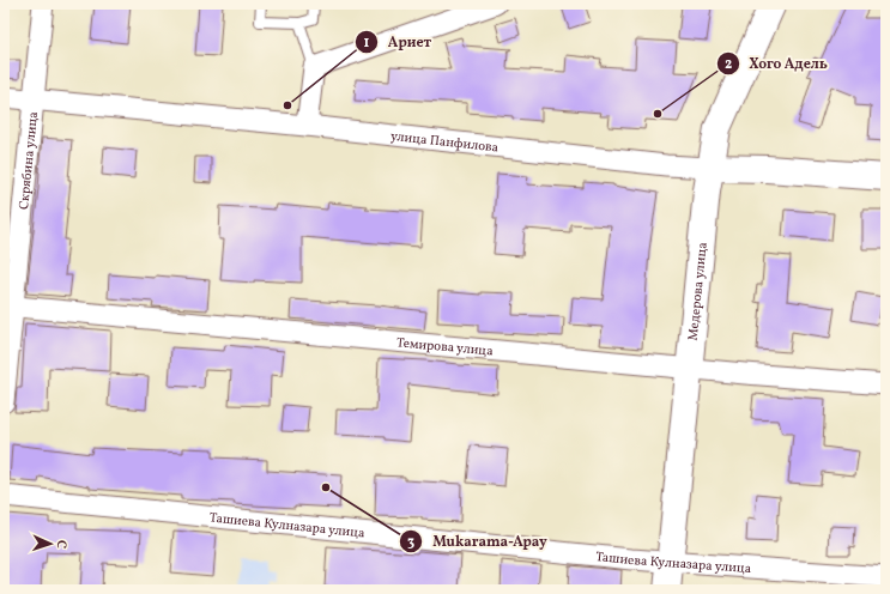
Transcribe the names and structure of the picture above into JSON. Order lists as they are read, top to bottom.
{
  "streets": {
    "main road": ["улица Панфилова", "Медерова улица"],
    "street": ["Скрябина улица", "Темирова улица", "Ташиева Кулназара улица"]
  },
  "crossings": [
    ["улица Панфилова", "Скрябина улица"],
    ["улица Панфилова", "Медерова улица"],
    ["Скрябина улица", "Темирова улица"],
    ["Медерова улица", "Темирова улица"],
    ["Медерова улица", "Ташиева Кулназара улица"]
  ],
  "places": ["Ариет", "Хого Адель", "Mukarama-Apay"],
  "north": "right"
}
